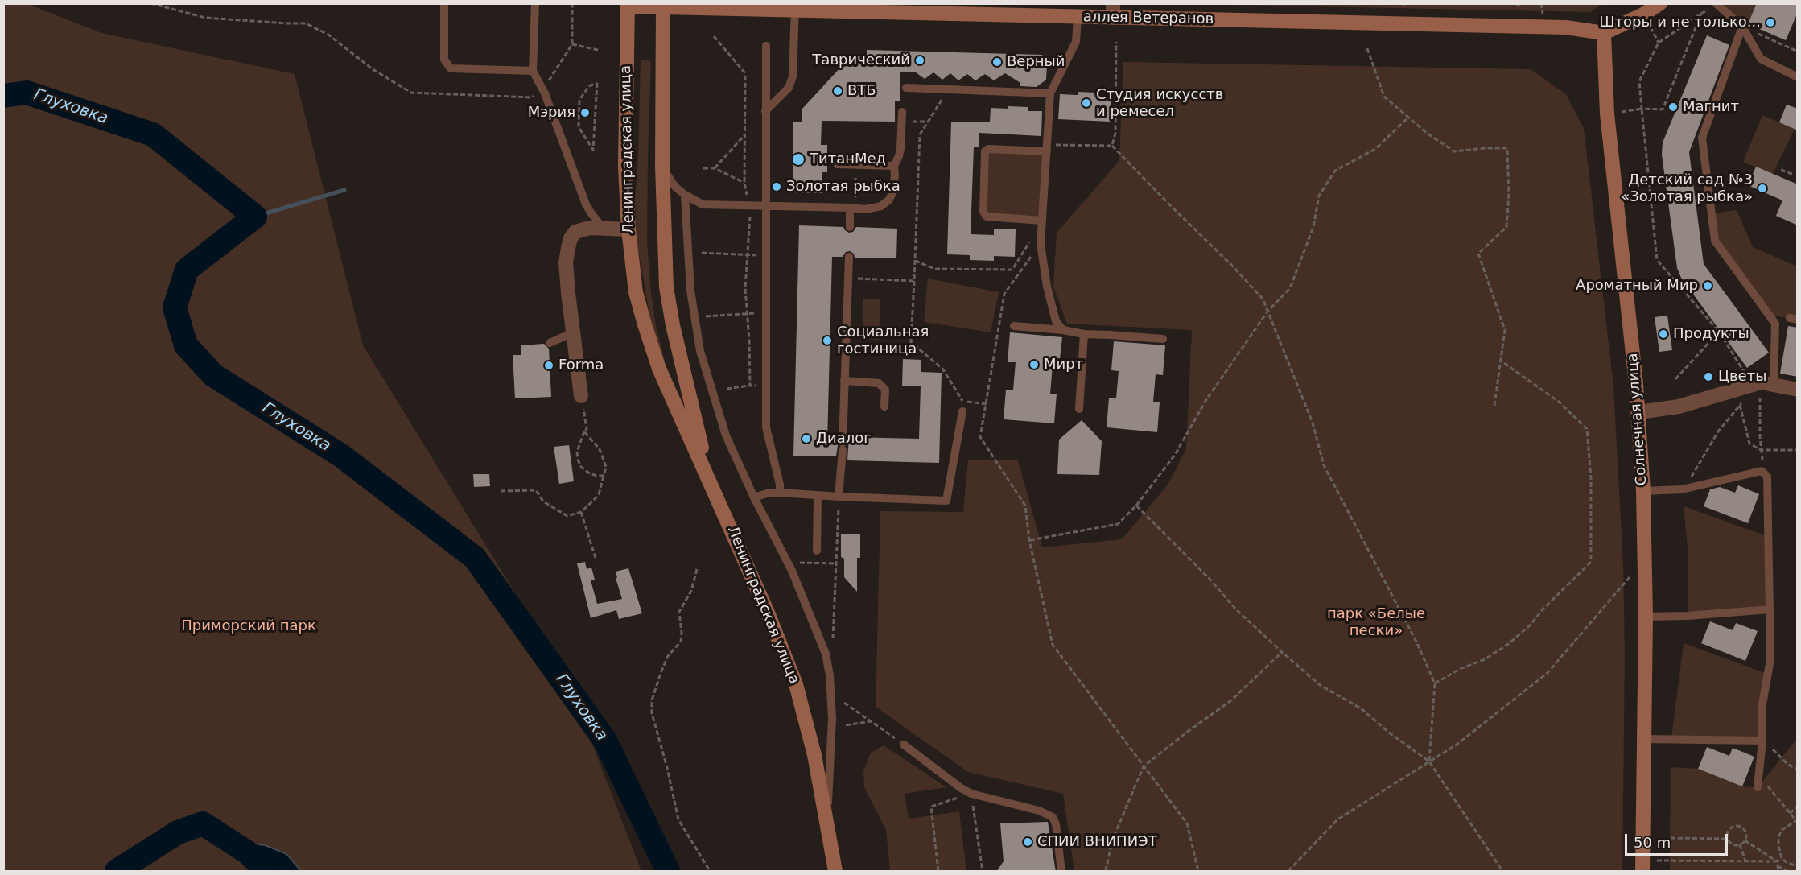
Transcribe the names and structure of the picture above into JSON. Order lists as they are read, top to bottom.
{
  "streets": {
    "street": ["аллея Ветеранов", "Ленинградская улица", "Солнечная улица"]
  },
  "crossings": [
    ["аллея Ветеранов", "Ленинградская улица"],
    ["аллея Ветеранов", "Солнечная улица"]
  ],
  "water": ["Глуховка"],
  "parks": ["парк «Белые пески»", "Приморский парк"],
  "places": [
    "Шторы и не только...",
    "Таврический",
    "Верный",
    "ВТБ",
    "Студия искусств и ремесел",
    "Магнит",
    "Мэрия",
    "ТитанМед",
    "Золотая рыбка",
    "Детский сад №3 «Золотая рыбка»",
    "Ароматный Мир",
    "Продукты",
    "Социальная гостиница",
    "Мирт",
    "Forma",
    "Цветы",
    "Диалог",
    "СПИИ ВНИПИЭТ"
  ],
  "scale_bar": "50 m"
}
